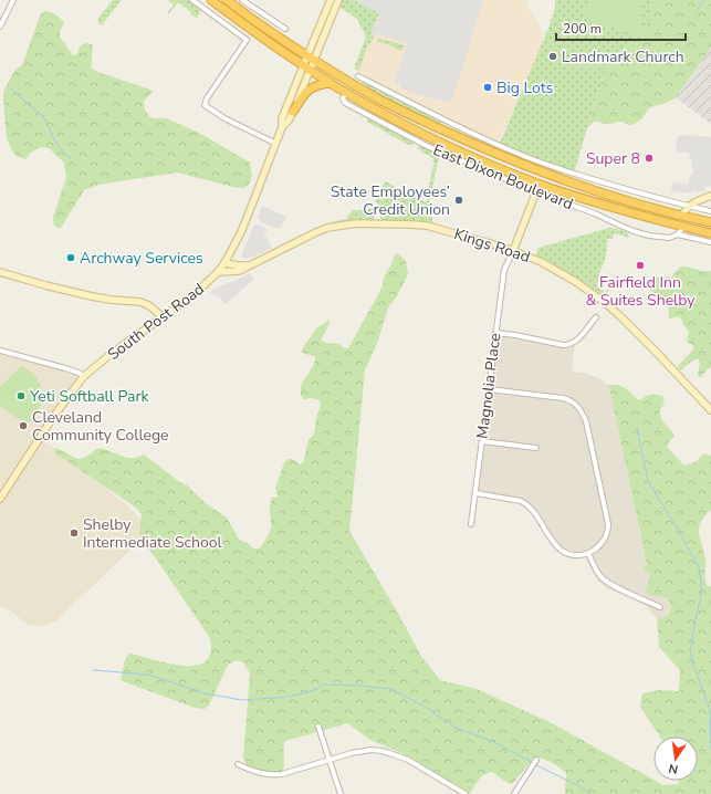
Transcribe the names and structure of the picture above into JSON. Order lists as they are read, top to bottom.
{
  "streets": {
    "highway": ["East Dixon Boulevard"],
    "street": ["Kings Road", "South Post Road", "Magnolia Place"]
  },
  "crossings": [
    ["East Dixon Boulevard", "South Post Road"],
    ["Kings Road", "South Post Road"],
    ["Kings Road", "Magnolia Place"]
  ],
  "places": [
    "Landmark Church",
    "Big Lots",
    "Super 8",
    "State Employees’ Credit Union",
    "Archway Services",
    "Fairfield Inn & Suites Shelby",
    "Yeti Softball Park",
    "Cleveland Community College",
    "Shelby Intermediate School"
  ],
  "scale_bar": "200 m",
  "north": "bottom"
}
